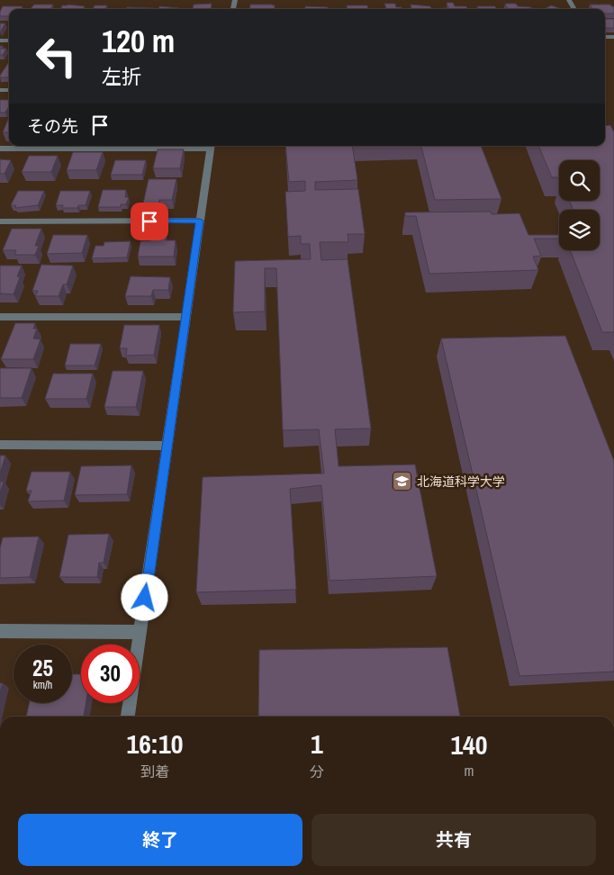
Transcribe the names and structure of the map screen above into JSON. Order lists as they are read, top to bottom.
{
  "places": {
    "school or university": ["北海道科学大学"]
  },
  "page": {
    "turn": ["120 m", "左折"],
    "then": "その先",
    "speed": "25 km/h",
    "limit": "30",
    "eta": [
      "16:10",
      "到着",
      "1",
      "分",
      "140",
      "m"
    ],
    "buttons": ["終了", "共有"]
  }
}
